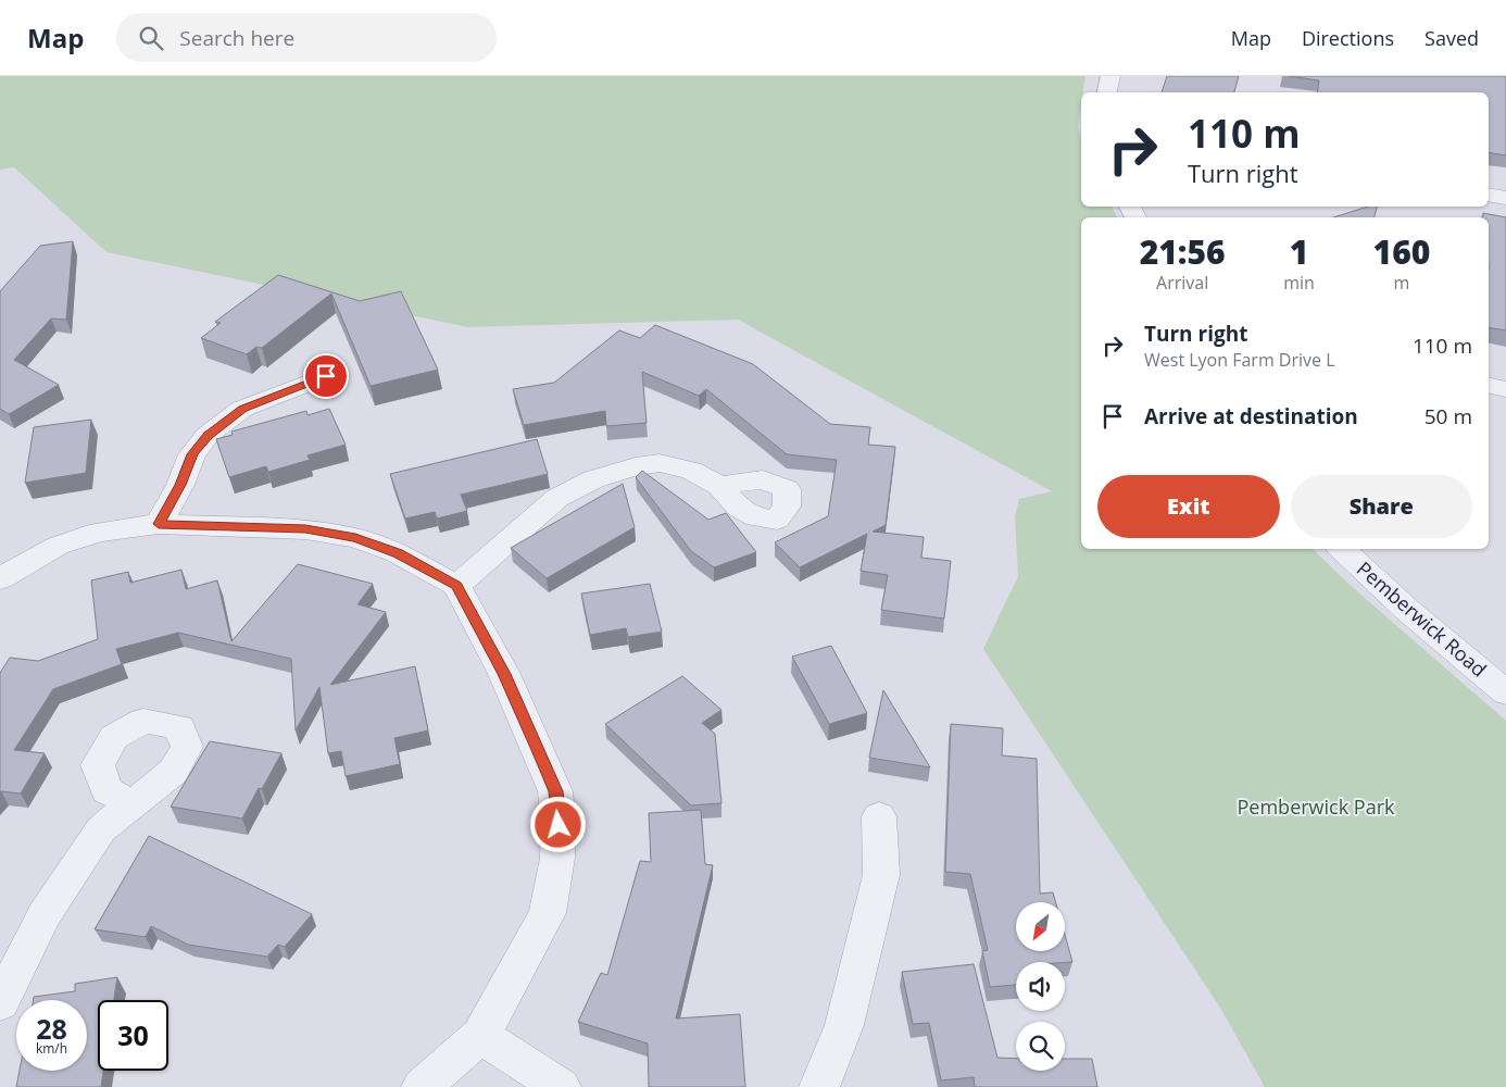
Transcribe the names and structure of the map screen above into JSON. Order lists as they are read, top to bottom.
{
  "streets": {
    "street": ["Pemberwick Road"]
  },
  "parks": ["Pemberwick Park"],
  "north": "bottom left",
  "page": {
    "header": "Map",
    "search": "Search here",
    "nav": ["Map", "Directions", "Saved"],
    "turn": ["110 m", "Turn right"],
    "eta": [
      "21:56",
      "Arrival",
      "1",
      "min",
      "160",
      "m"
    ],
    "list": [
      {
        "name": "Turn right",
        "note": "West Lyon Farm Drive L",
        "value": "110 m"
      },
      {
        "name": "Arrive at destination",
        "value": "50 m"
      }
    ],
    "buttons": ["Exit", "Share"],
    "speed": "28 km/h",
    "limit": "30"
  }
}
